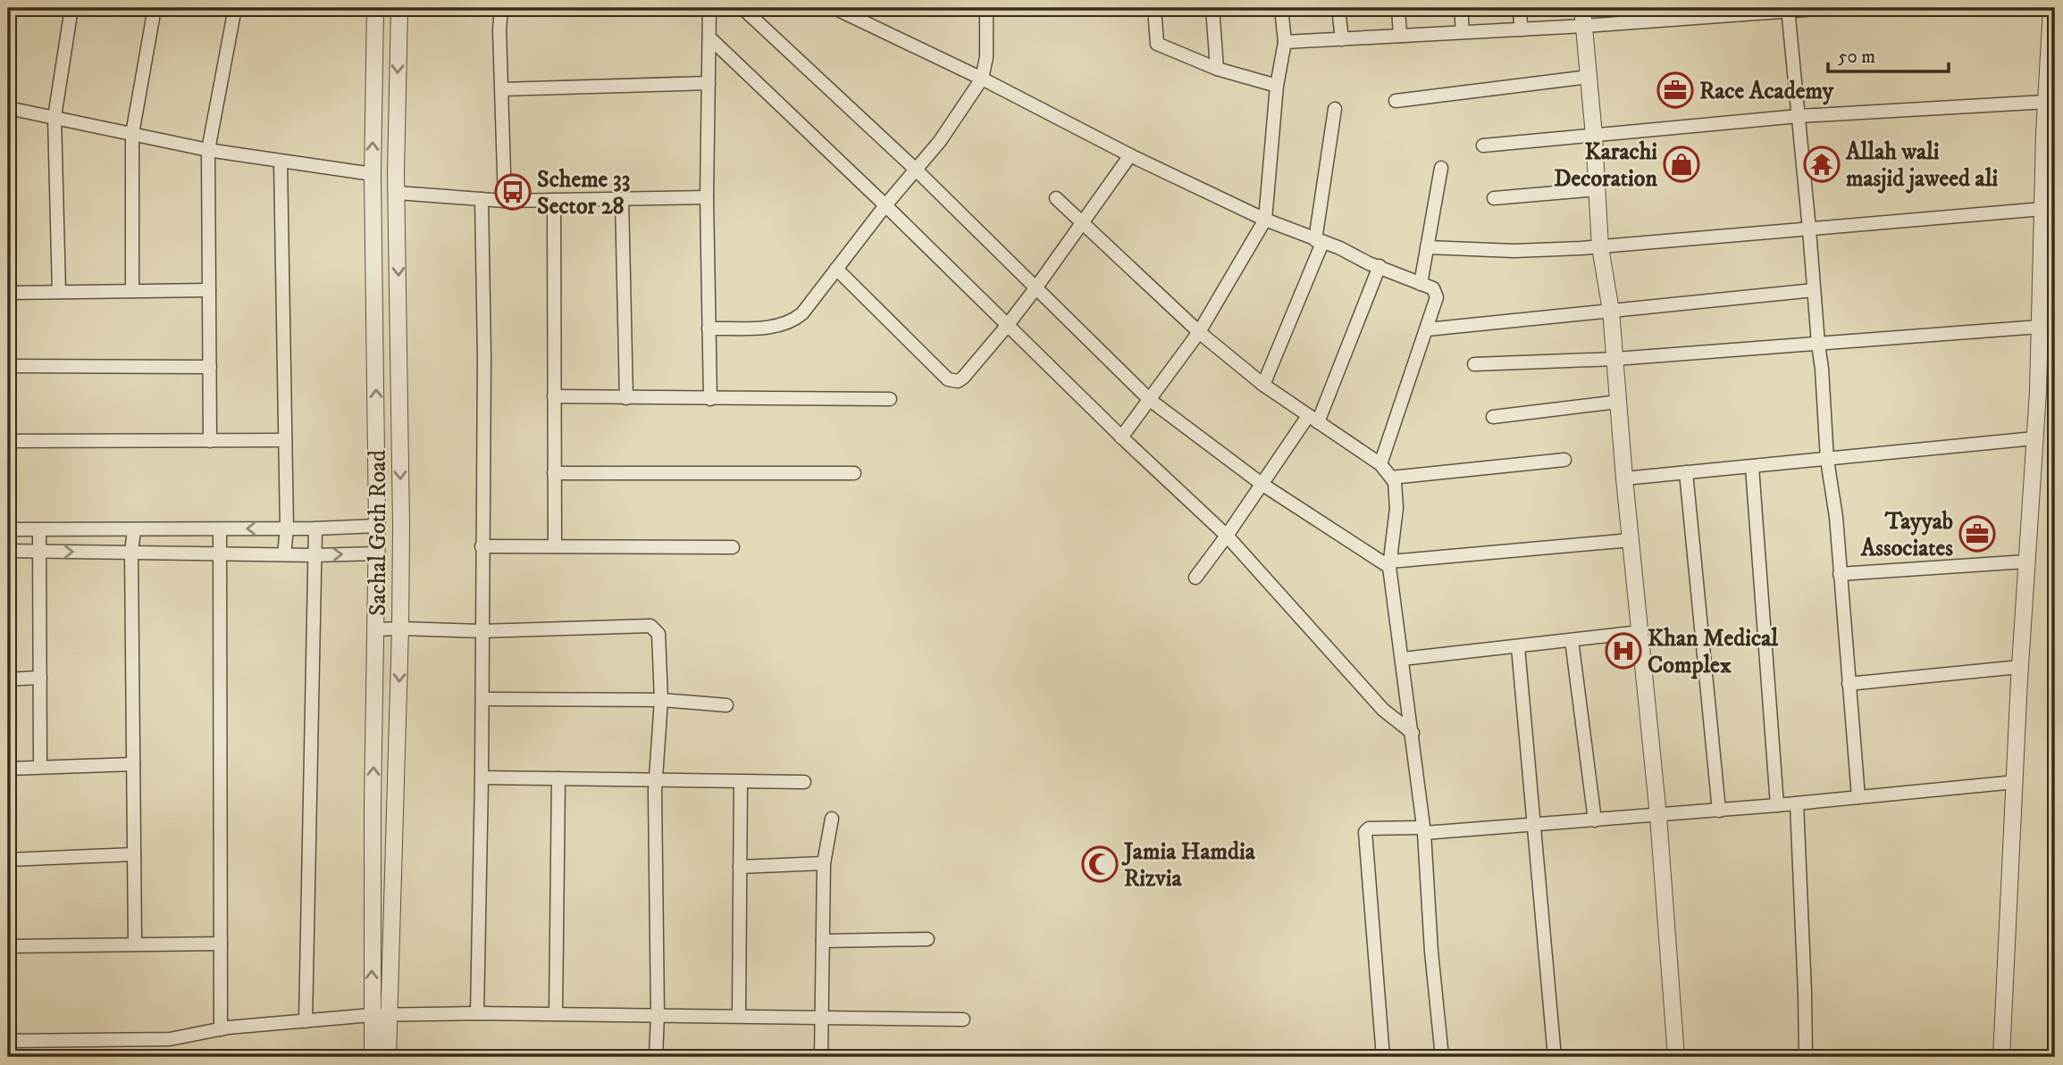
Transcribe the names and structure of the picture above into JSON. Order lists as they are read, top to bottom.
{
  "streets": {
    "street": ["Sachal Goth Road"]
  },
  "places": {
    "office": ["Race Academy", "Tayyab Associates"],
    "shop": ["Karachi Decoration"],
    "temple": ["Allah wali masjid jaweed ali"],
    "bus stop": ["Scheme 33 Sector 28"],
    "hospital": ["Khan Medical Complex"],
    "mosque": ["Jamia Hamdia Rizvia"]
  },
  "scale_bar": "50 m"
}
